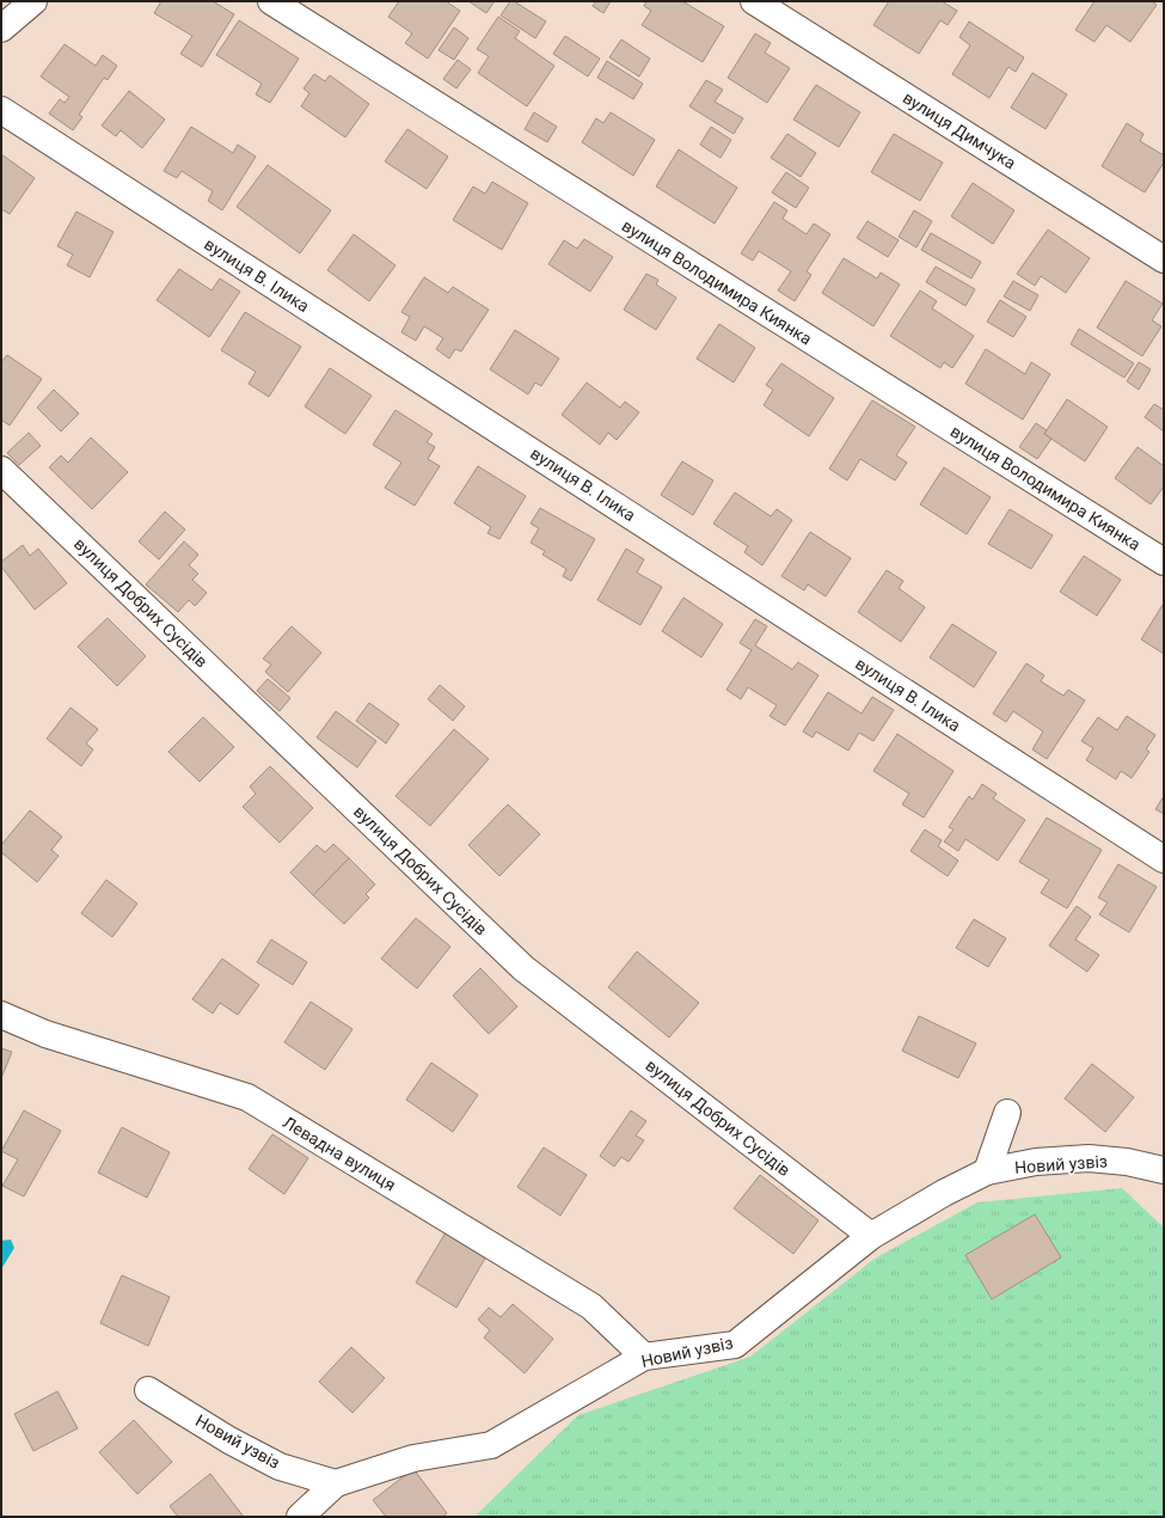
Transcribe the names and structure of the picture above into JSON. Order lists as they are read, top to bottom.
{
  "streets": {
    "street": [
      "вулиця Димчука",
      "вулиця В. Ілика",
      "вулиця Володимира Киянка",
      "вулиця Добрих Сусідів",
      "Левадна вулиця",
      "Новий узвіз"
    ]
  },
  "crossings": [
    ["вулиця Добрих Сусідів", "Новий узвіз"],
    ["Левадна вулиця", "Новий узвіз"]
  ]
}
